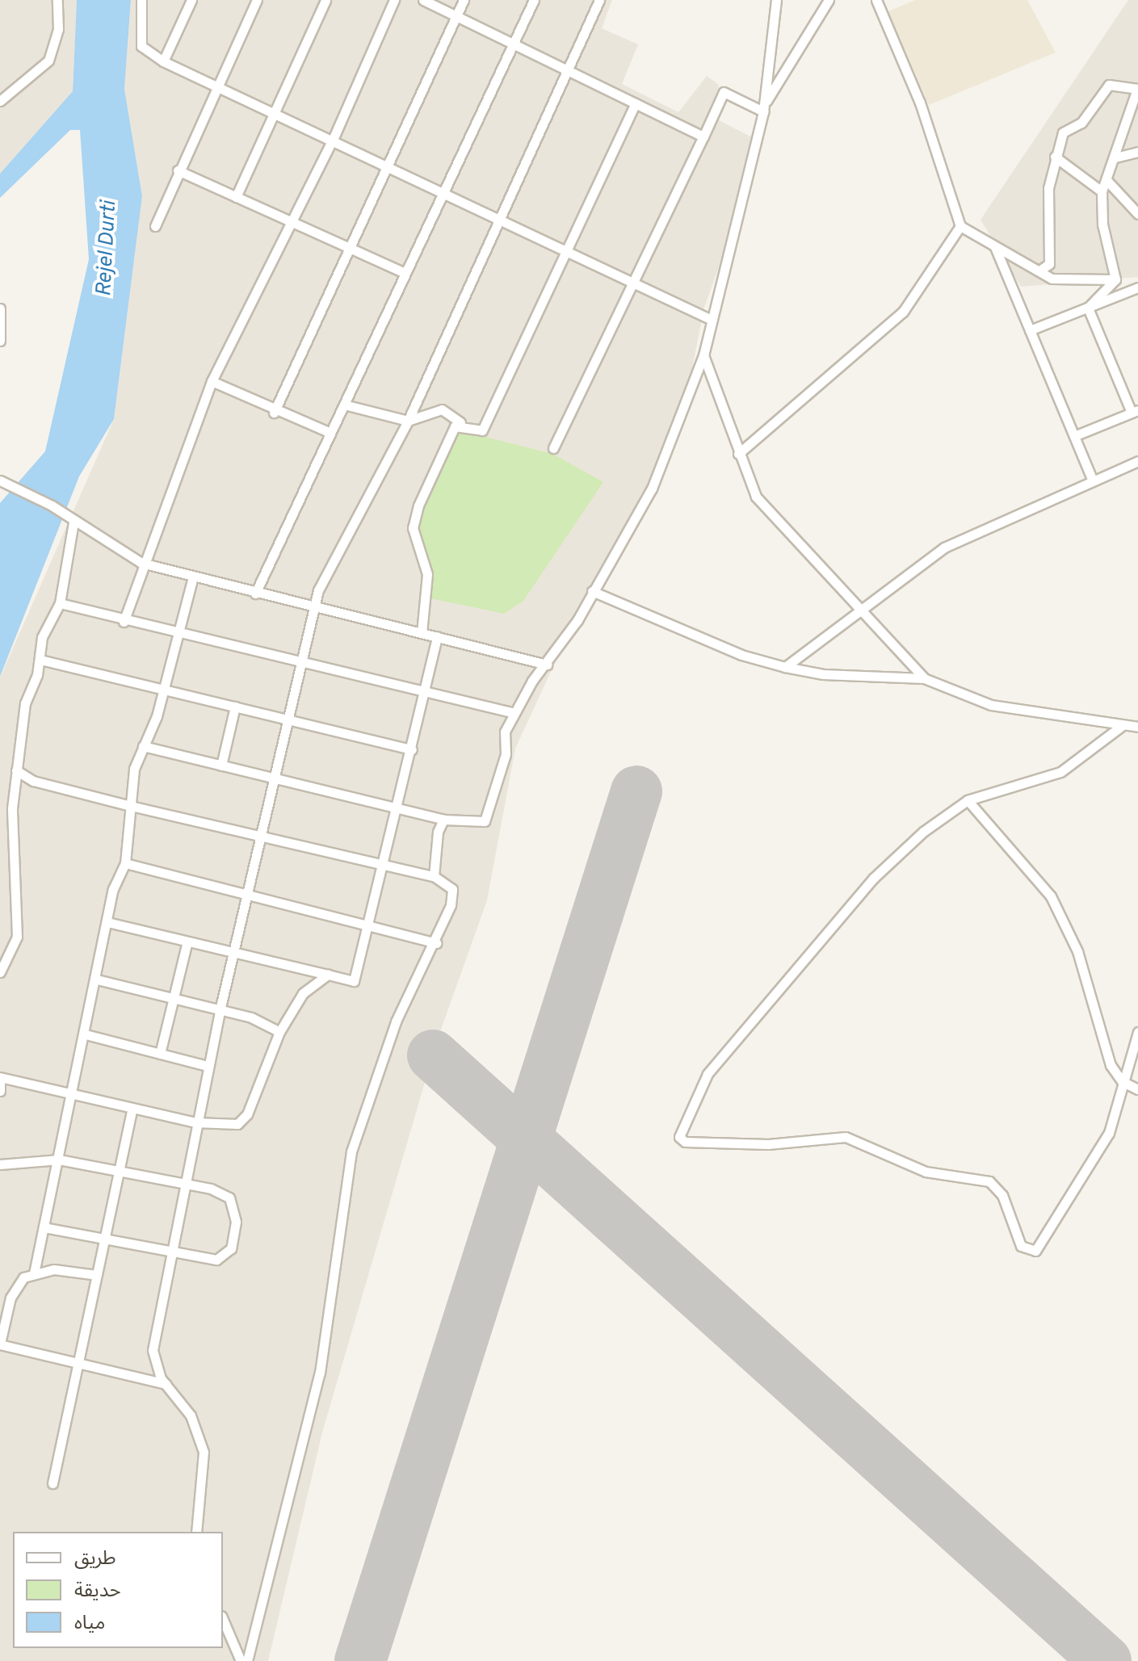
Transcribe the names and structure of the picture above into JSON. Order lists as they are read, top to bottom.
{
  "water": ["Rejel Durti"],
  "legend": ["طريق", "حديقة", "مياه"]
}
